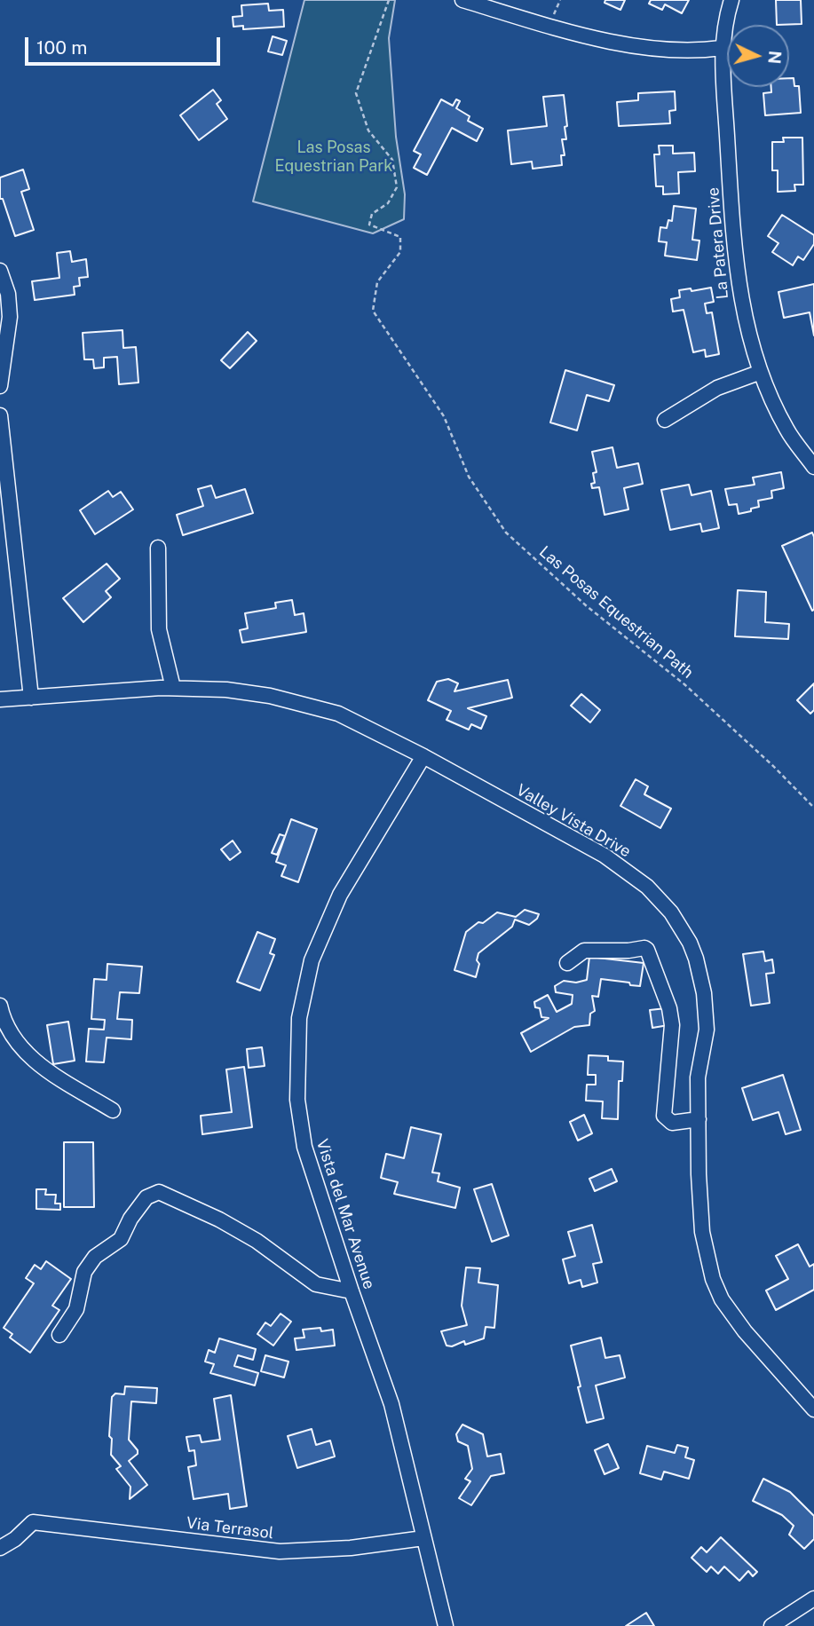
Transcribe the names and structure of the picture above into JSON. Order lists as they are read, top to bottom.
{
  "streets": {
    "street": [
      "La Patera Drive",
      "Valley Vista Drive",
      "Vista del Mar Avenue",
      "Via Terrasol"
    ],
    "path": ["Las Posas Equestrian Path"]
  },
  "crossings": [
    ["Valley Vista Drive", "Vista del Mar Avenue"],
    ["Vista del Mar Avenue", "Via Terrasol"]
  ],
  "parks": ["Las Posas Equestrian Park"],
  "scale_bar": "100 m",
  "north": "right"
}
